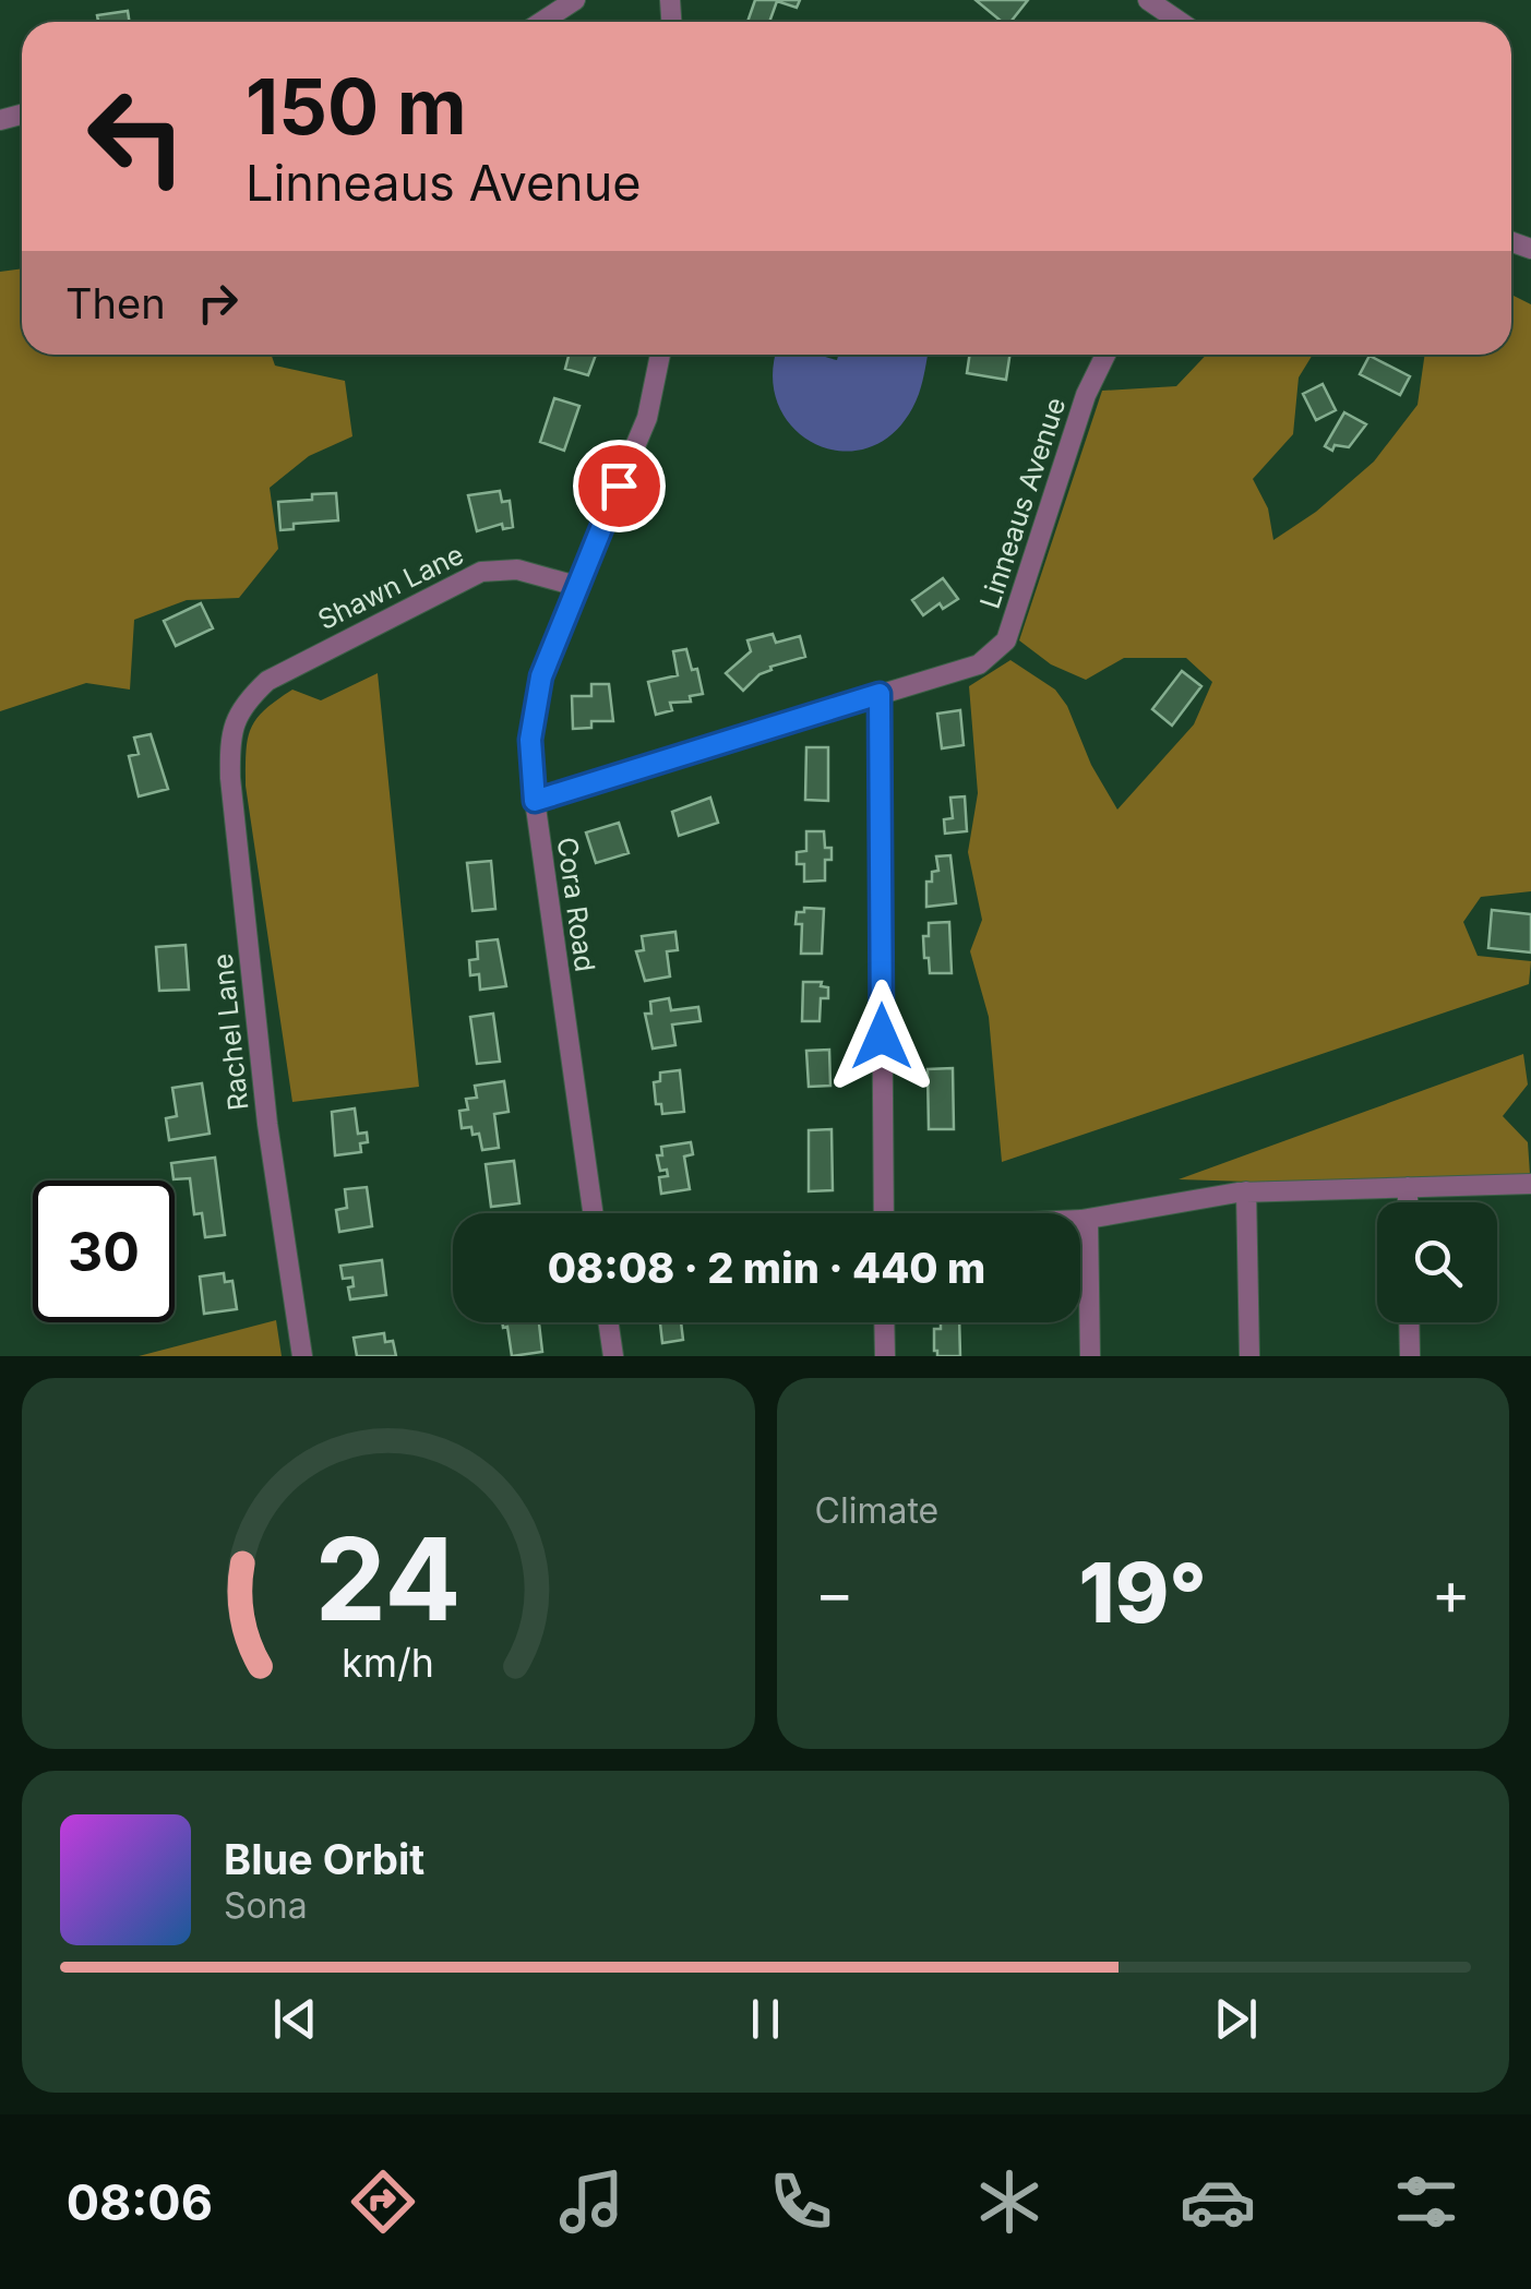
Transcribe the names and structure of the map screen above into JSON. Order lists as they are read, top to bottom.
{
  "streets": {
    "street": [
      "Linneaus Avenue",
      "Shawn Lane",
      "Cora Road",
      "Rachel Lane"
    ]
  },
  "crossings": [
    ["Linneaus Avenue", "Cora Road"],
    ["Shawn Lane", "Cora Road"],
    ["Shawn Lane", "Rachel Lane"]
  ],
  "page": {
    "turn": ["150 m", "Linneaus Avenue"],
    "then": "Then",
    "limit": "30",
    "trip": "08:08 · 2 min · 440 m",
    "tile": "Climate",
    "heat": ["−", "19°", "+"],
    "song": ["Blue Orbit", "Sona"],
    "tabs": "08:06",
    "gauge": ["24", "km/h"]
  }
}
